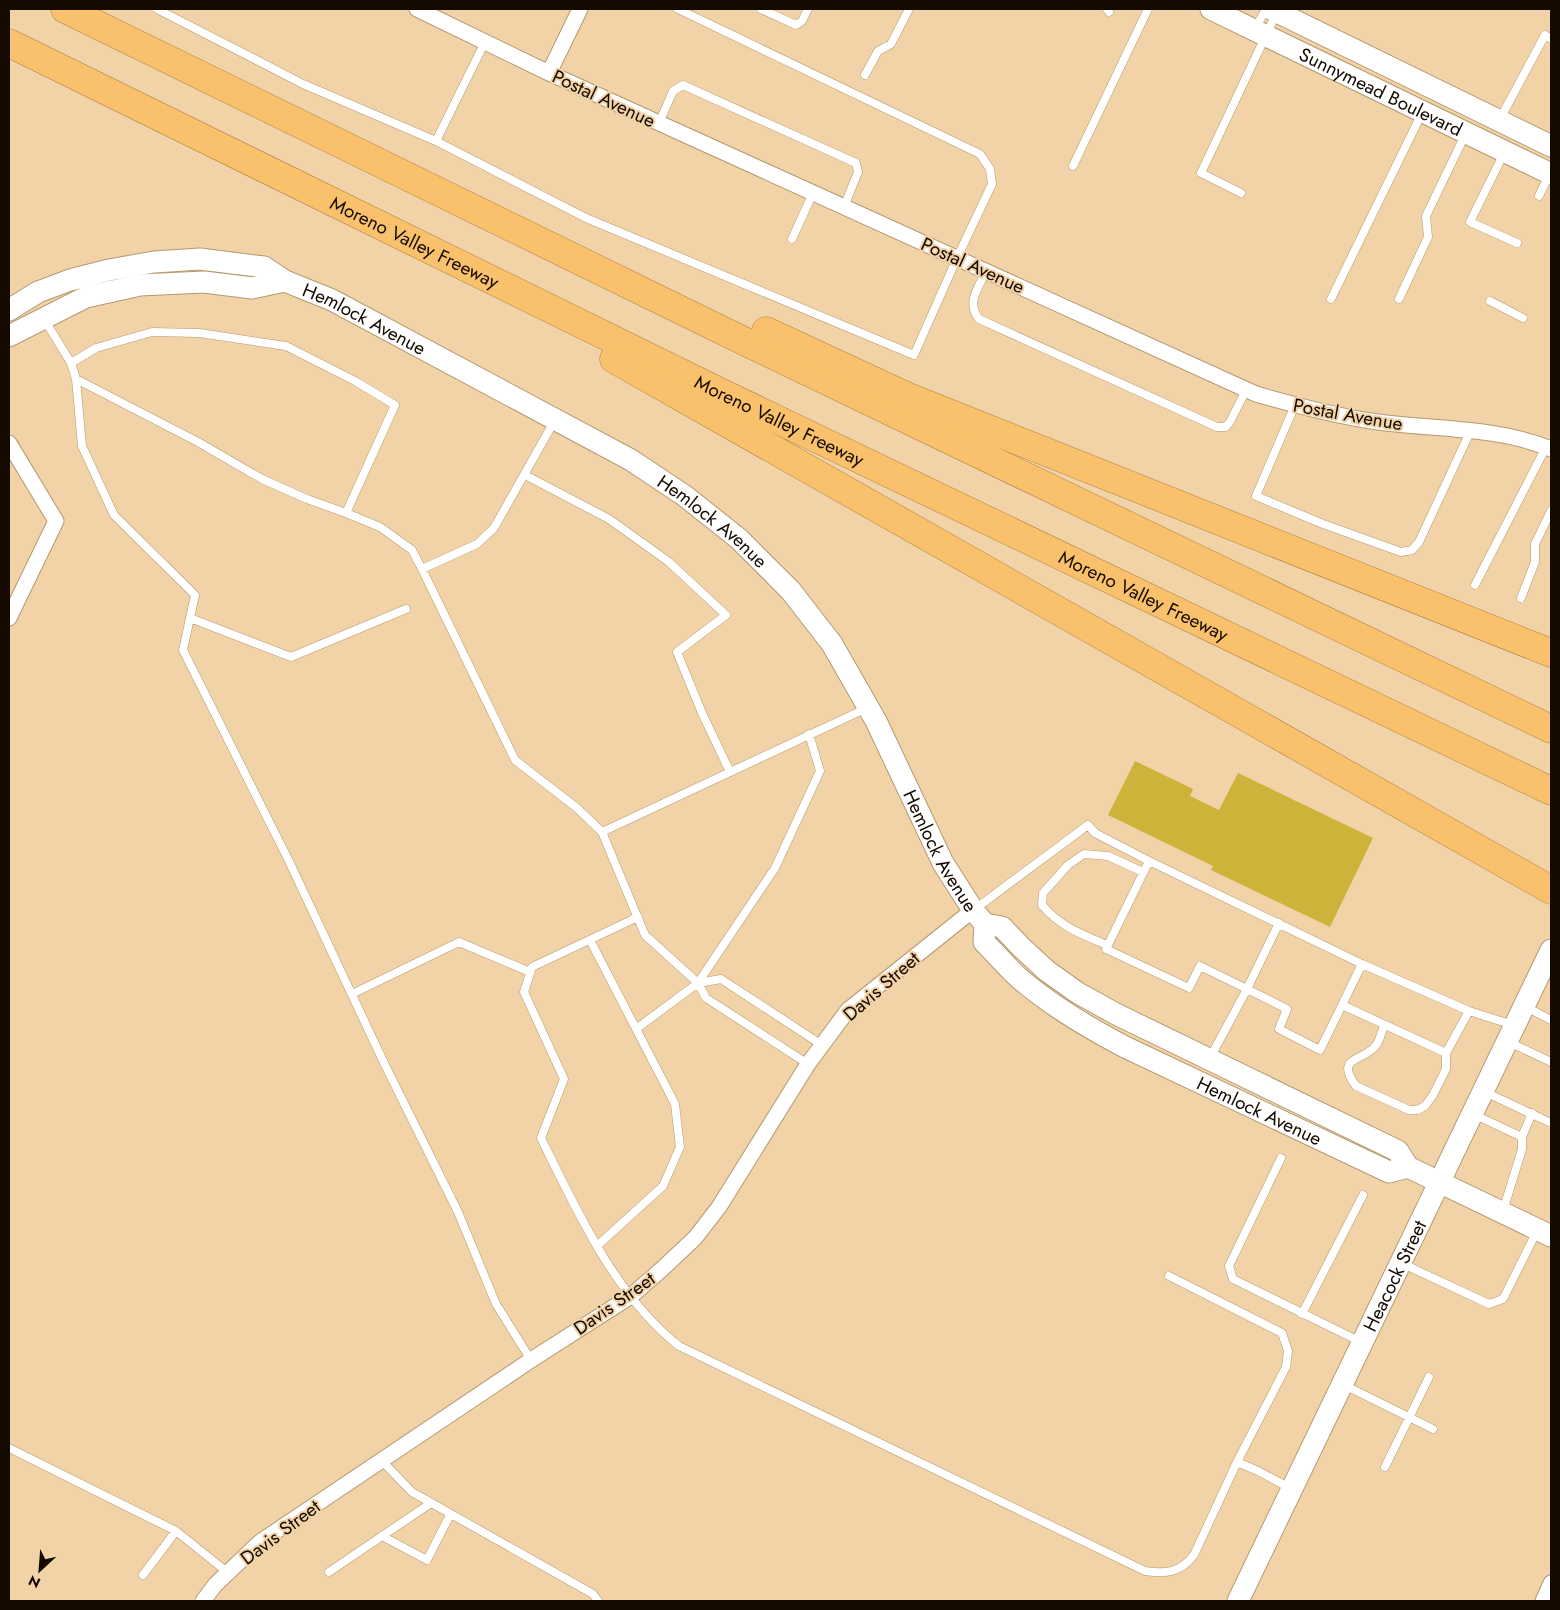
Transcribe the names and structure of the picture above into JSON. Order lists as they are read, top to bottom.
{
  "streets": {
    "highway": ["Moreno Valley Freeway"],
    "street": [
      "Sunnymead Boulevard",
      "Postal Avenue",
      "Hemlock Avenue",
      "Davis Street",
      "Heacock Street"
    ]
  },
  "crossings": [
    ["Hemlock Avenue", "Davis Street"],
    ["Hemlock Avenue", "Heacock Street"]
  ],
  "north": "bottom left"
}
